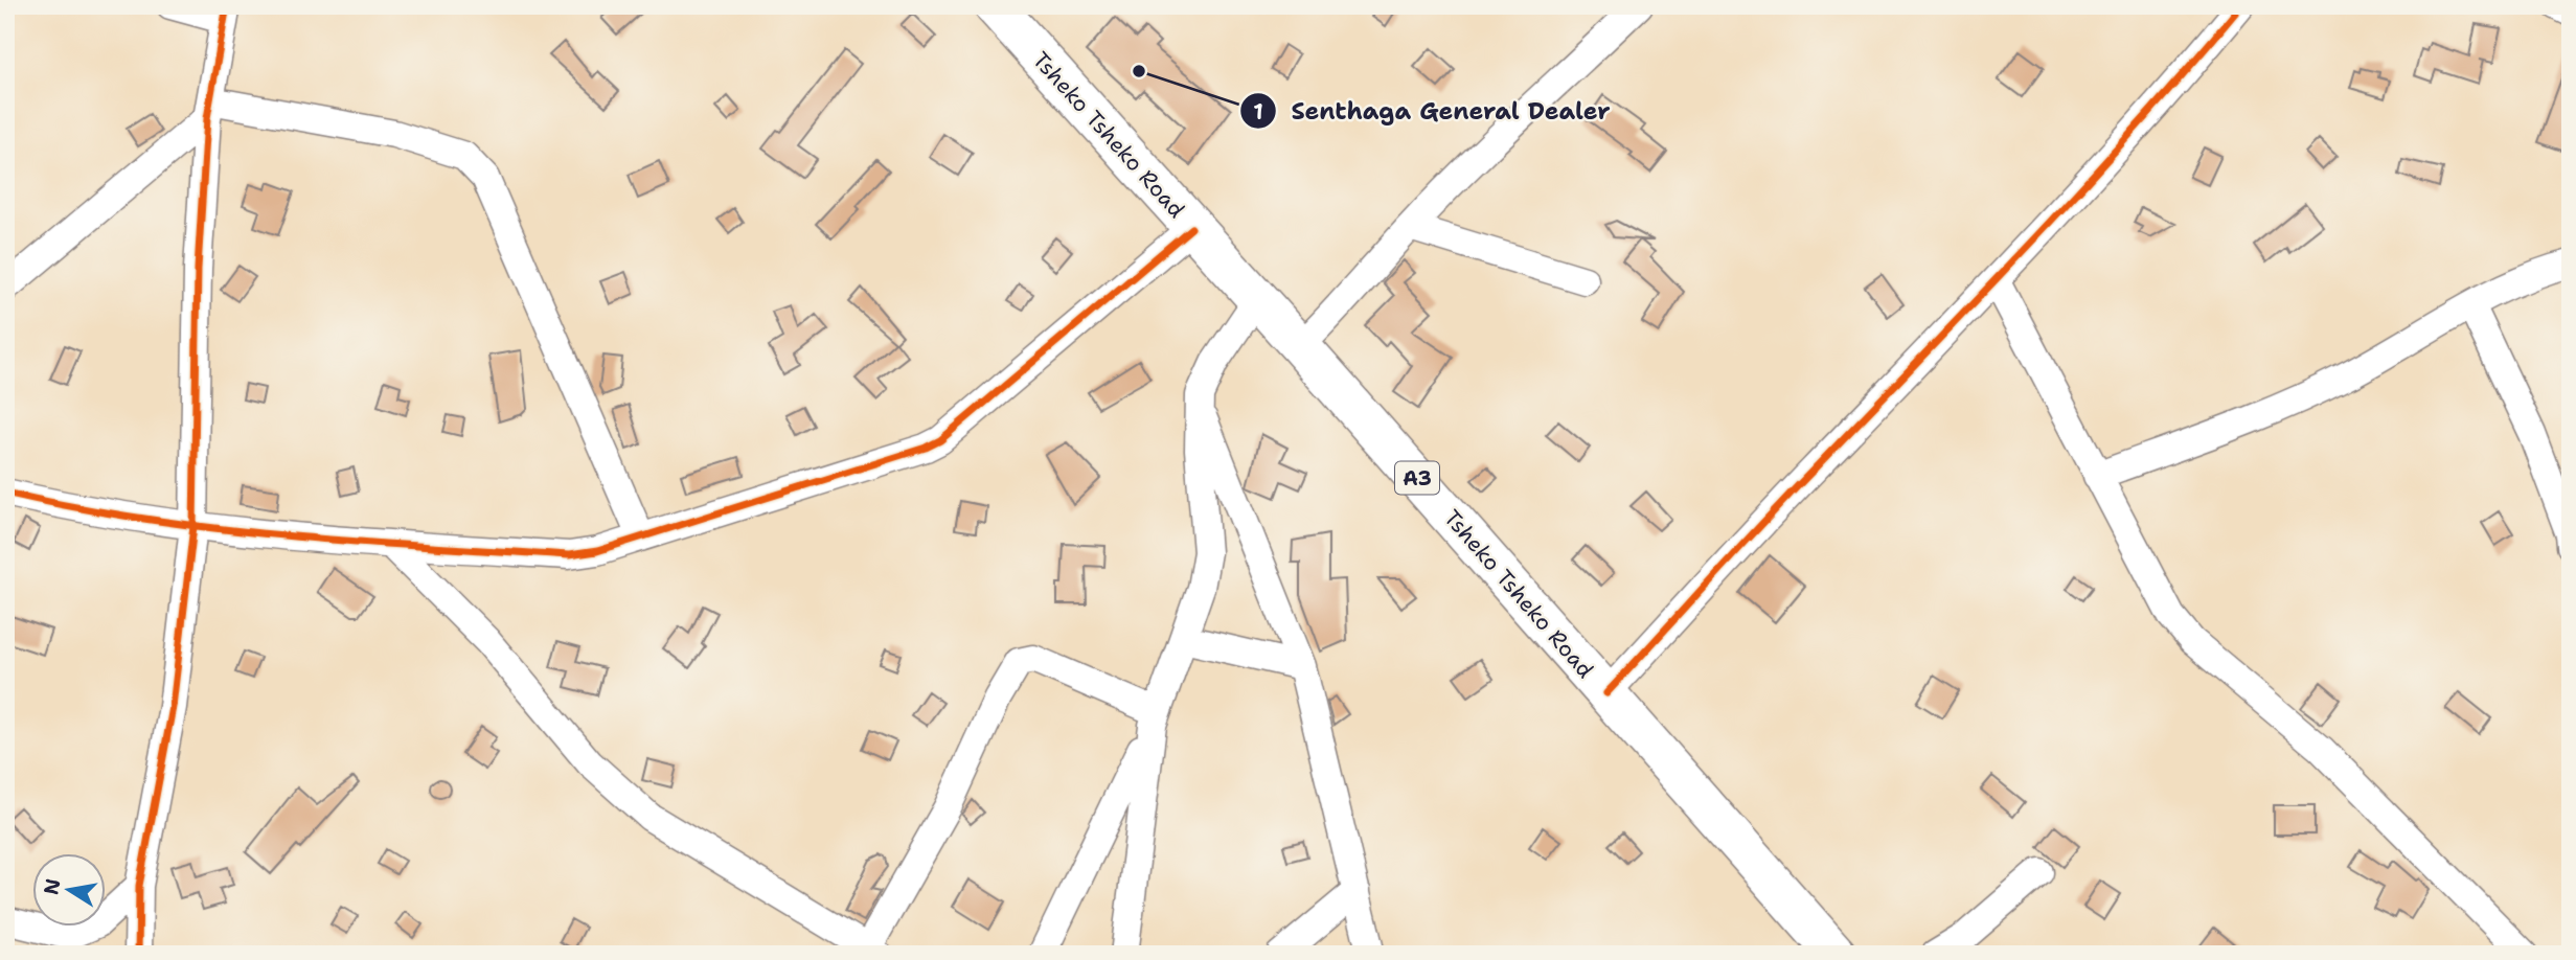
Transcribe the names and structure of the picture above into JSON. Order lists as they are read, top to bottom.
{
  "streets": {
    "highway": ["Tsheko Tsheko Road", "A3"]
  },
  "places": ["Senthaga General Dealer"],
  "north": "left"
}
